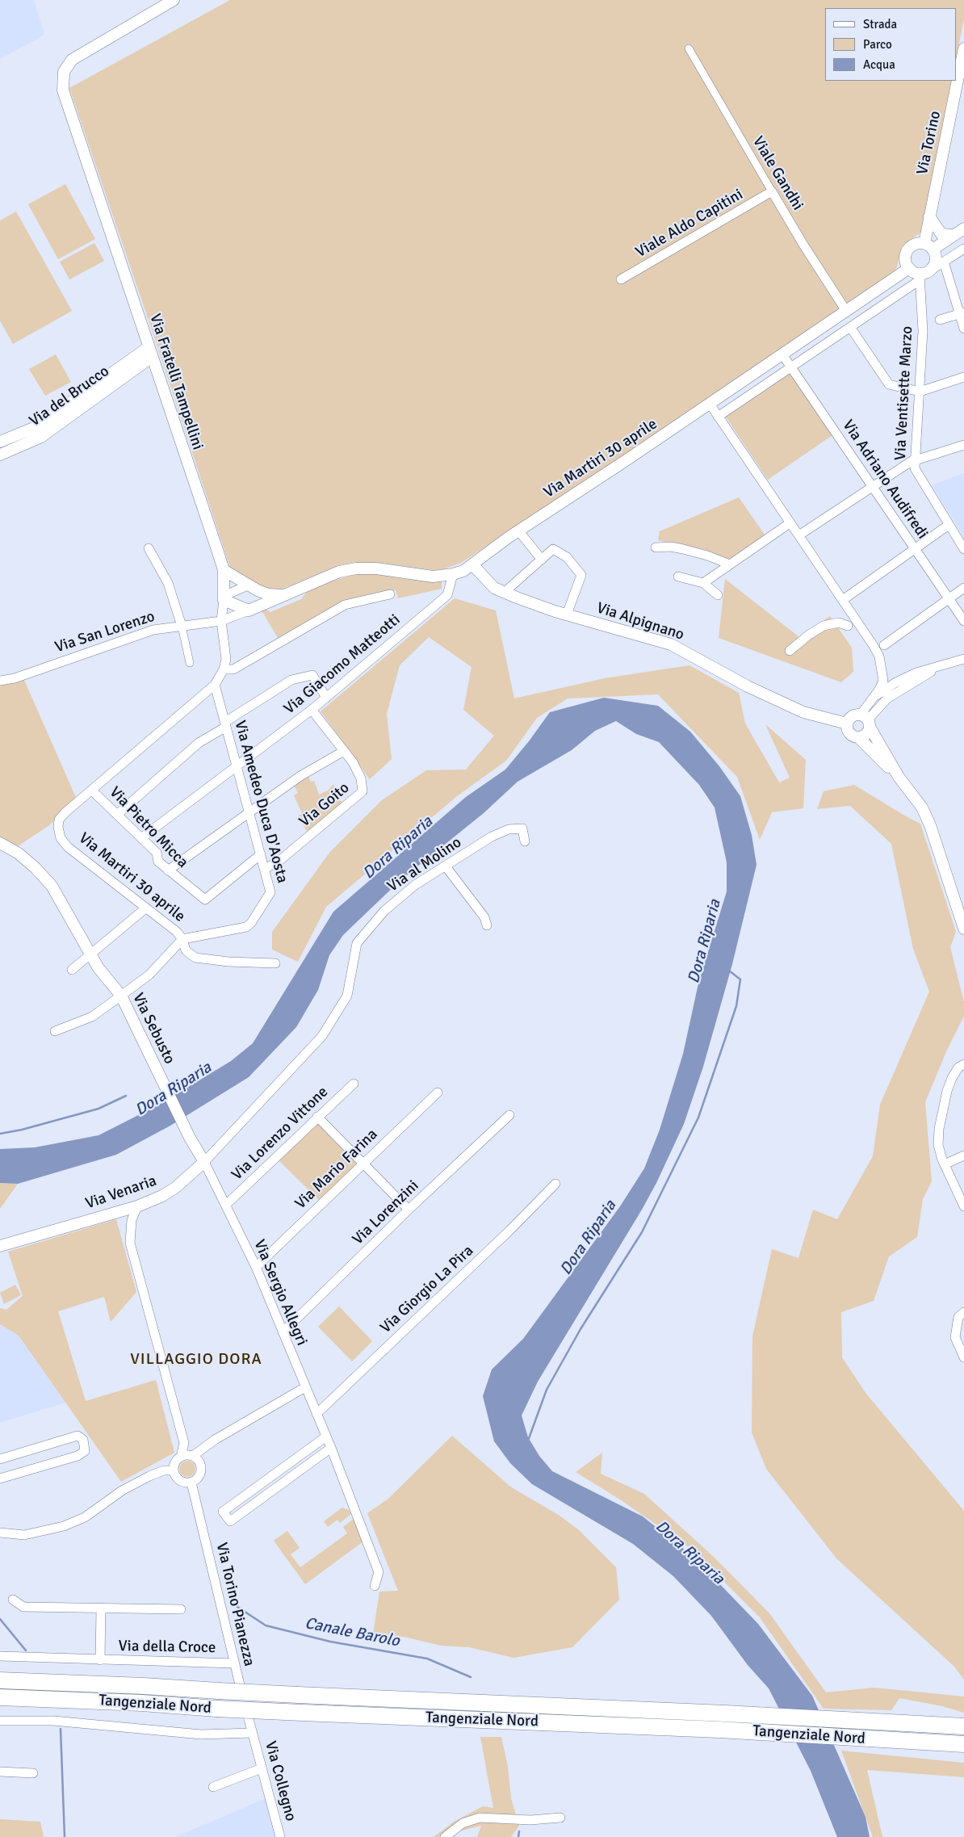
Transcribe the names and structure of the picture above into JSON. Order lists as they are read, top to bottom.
{
  "streets": {
    "highway": ["Tangenziale Nord"],
    "street": [
      "Via Torino",
      "Viale Gandhi",
      "Viale Aldo Capitini",
      "Via Fratelli Tampellini",
      "Via Ventisette Marzo",
      "Via del Brucco",
      "Via Martiri 30 aprile",
      "Via Adriano Audifredi",
      "Via Alpignano",
      "Via San Lorenzo",
      "Via Giacomo Matteotti",
      "Via Amedeo Duca D'Aosta",
      "Via Goito",
      "Via Pietro Micca",
      "Via al Molino",
      "Via Sebusto",
      "Via Lorenzo Vittone",
      "Via Mario Farina",
      "Via Venaria",
      "Via Lorenzini",
      "Via Giorgio La Pira",
      "Via Sergio Allegri",
      "Via Torino Pianezza",
      "Via della Croce",
      "Via Collegno"
    ]
  },
  "crossings": [
    ["Via Torino", "Via Ventisette Marzo"],
    ["Via Torino", "Via Martiri 30 aprile"],
    ["Viale Gandhi", "Viale Aldo Capitini"],
    ["Viale Gandhi", "Via Martiri 30 aprile"],
    ["Via Fratelli Tampellini", "Via del Brucco"],
    ["Via Fratelli Tampellini", "Via Martiri 30 aprile"],
    ["Via Fratelli Tampellini", "Via San Lorenzo"],
    ["Via Fratelli Tampellini", "Via Amedeo Duca D'Aosta"],
    ["Via Ventisette Marzo", "Via Martiri 30 aprile"],
    ["Via Martiri 30 aprile", "Via Adriano Audifredi"],
    ["Via Martiri 30 aprile", "Via Alpignano"],
    ["Via Martiri 30 aprile", "Via San Lorenzo"],
    ["Via Martiri 30 aprile", "Via Giacomo Matteotti"],
    ["Via Martiri 30 aprile", "Via Amedeo Duca D'Aosta"],
    ["Via Martiri 30 aprile", "Via Pietro Micca"],
    ["Via Giacomo Matteotti", "Via Amedeo Duca D'Aosta"],
    ["Via Giacomo Matteotti", "Via Goito"],
    ["Via Giacomo Matteotti", "Via Pietro Micca"],
    ["Via Amedeo Duca D'Aosta", "Via Goito"],
    ["Via Amedeo Duca D'Aosta", "Via Pietro Micca"],
    ["Via al Molino", "Via Venaria"],
    ["Via Sebusto", "Via Venaria"],
    ["Via Sebusto", "Via Sergio Allegri"],
    ["Via Lorenzo Vittone", "Via Sergio Allegri"],
    ["Via Mario Farina", "Via Sergio Allegri"],
    ["Via Venaria", "Via Sergio Allegri"],
    ["Via Lorenzini", "Via Sergio Allegri"],
    ["Via Giorgio La Pira", "Via Sergio Allegri"],
    ["Via Torino Pianezza", "Via della Croce"],
    ["Via Torino Pianezza", "Via Collegno"]
  ],
  "districts": ["VILLAGGIO DORA"],
  "water": ["Dora Riparia", "Canale Barolo"],
  "legend": ["Strada", "Parco", "Acqua"]
}
